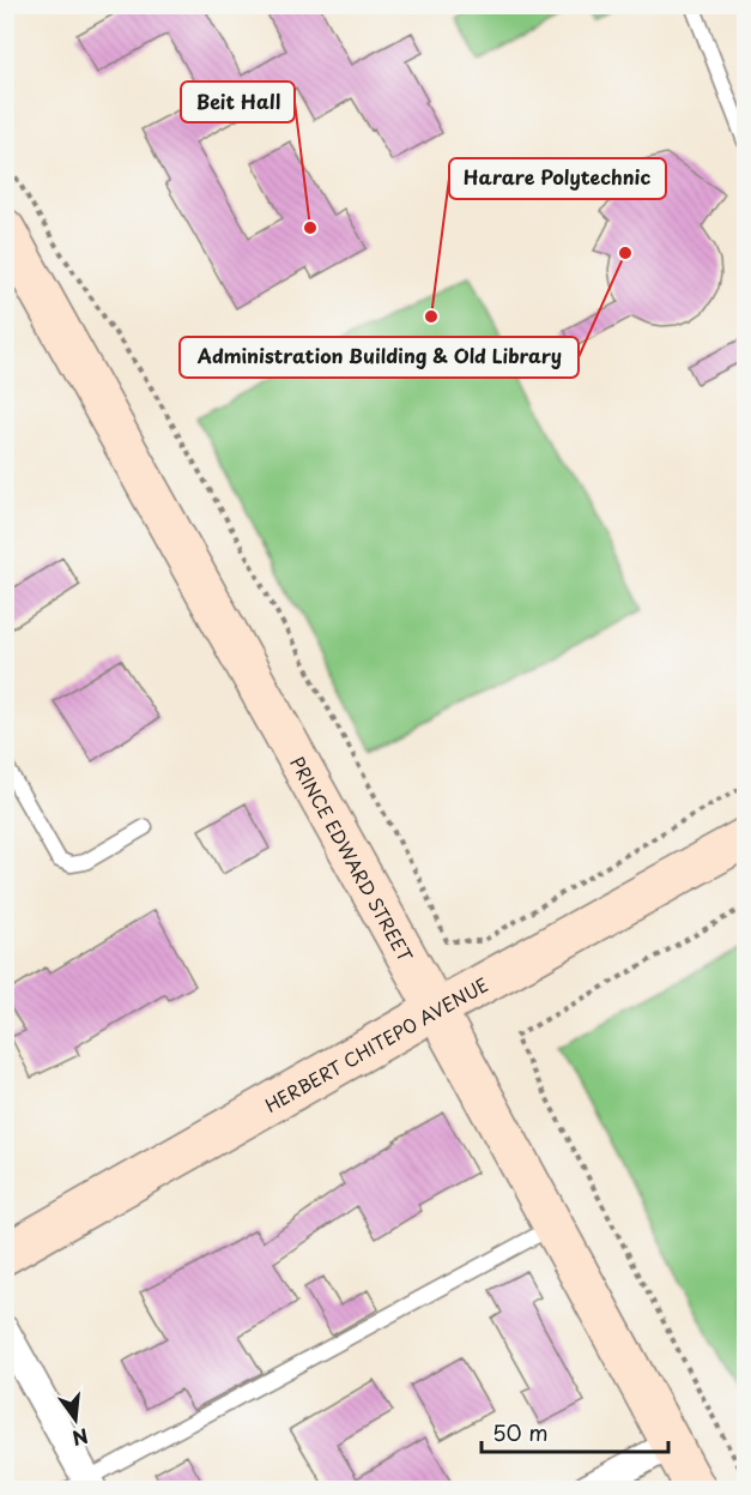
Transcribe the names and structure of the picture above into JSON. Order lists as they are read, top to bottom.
{
  "streets": {
    "main road": ["PRINCE EDWARD STREET", "HERBERT CHITEPO AVENUE"]
  },
  "crossings": [
    ["PRINCE EDWARD STREET", "HERBERT CHITEPO AVENUE"]
  ],
  "places": ["Beit Hall", "Administration Building & Old Library", "Harare Polytechnic"],
  "scale_bar": "50 m",
  "north": "bottom"
}
